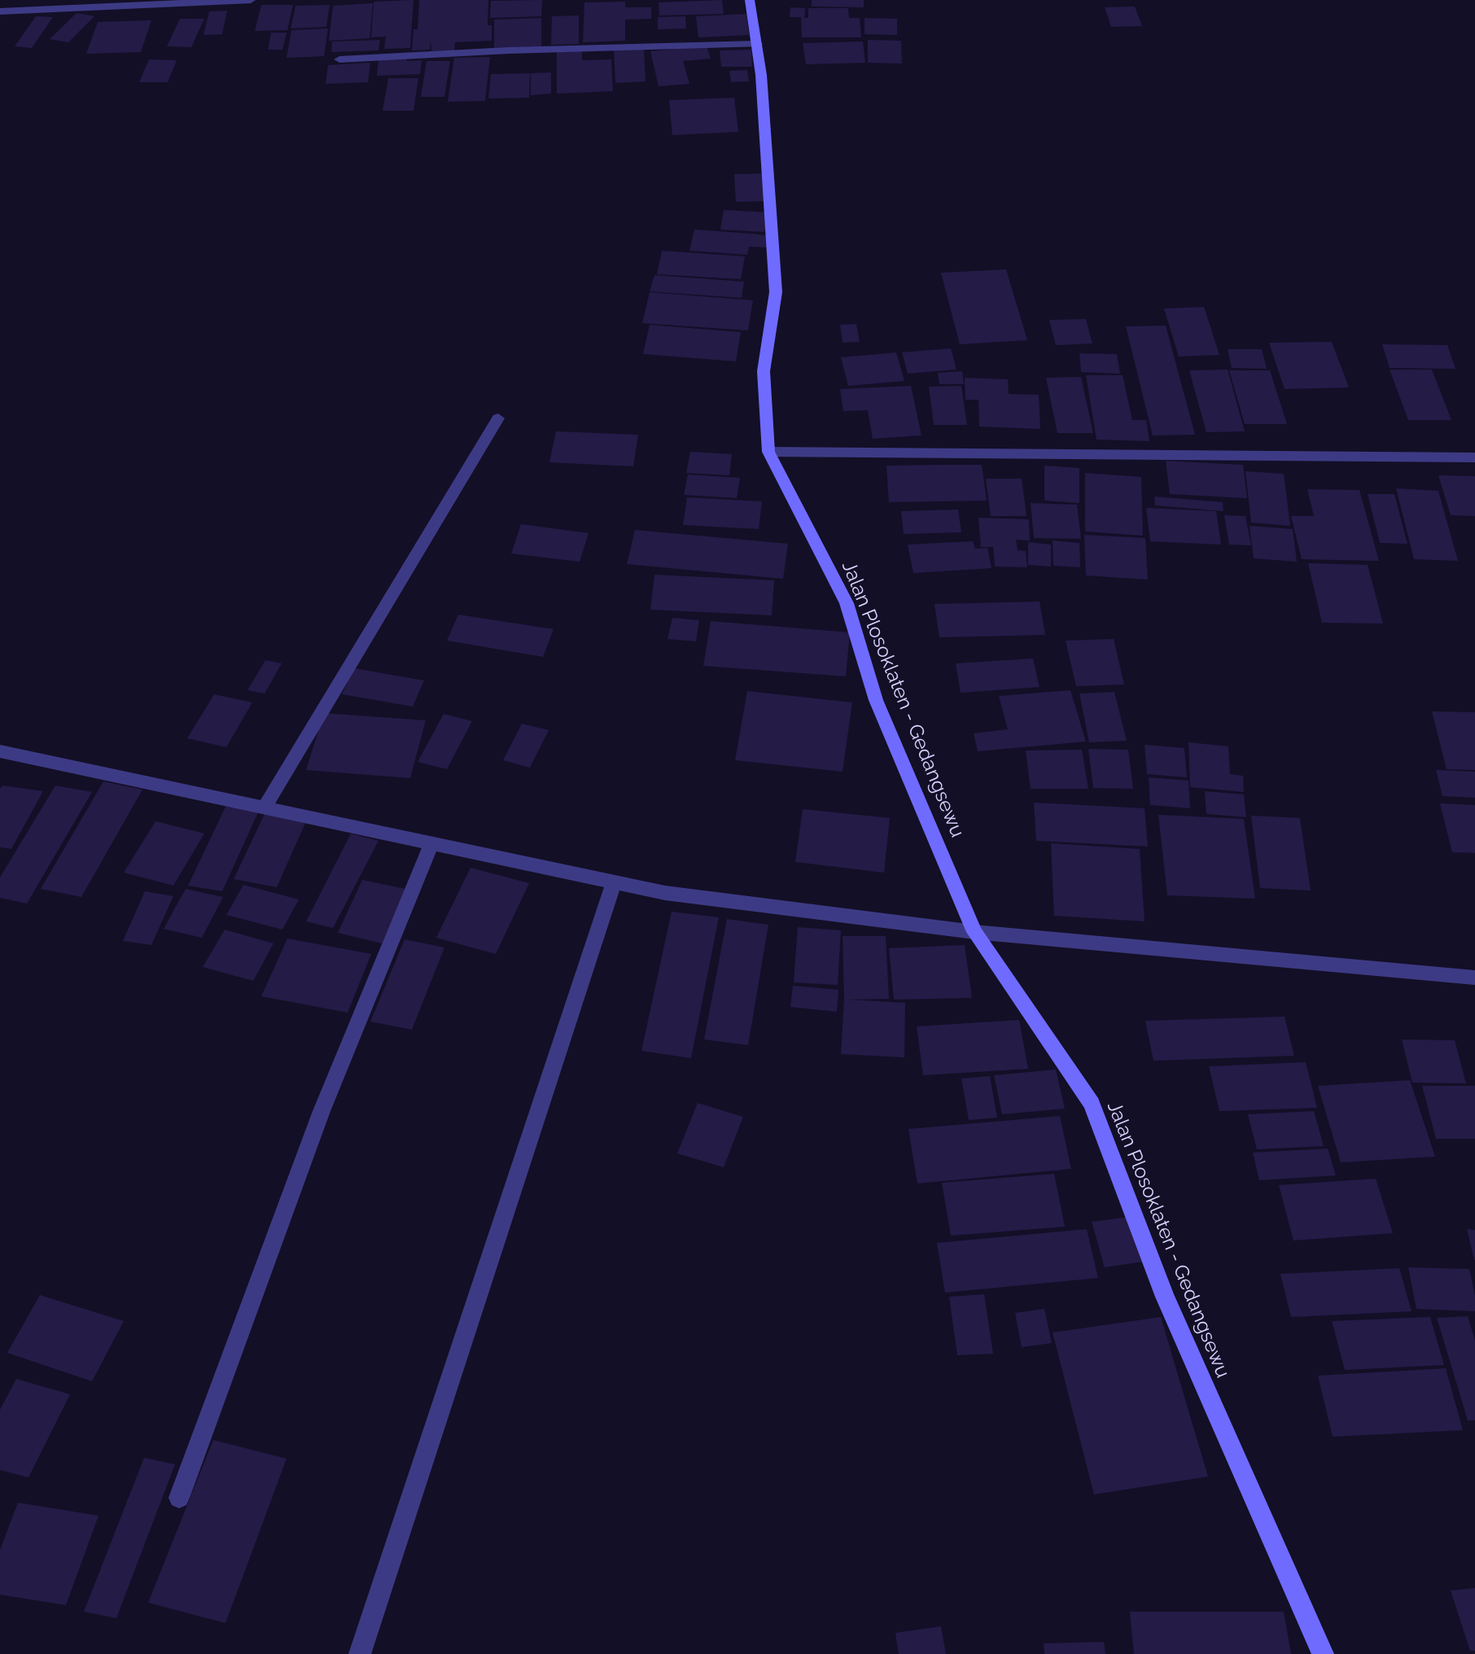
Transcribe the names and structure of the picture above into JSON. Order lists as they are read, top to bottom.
{
  "streets": {
    "main road": ["Jalan Plosoklaten - Gedangsewu"]
  }
}
